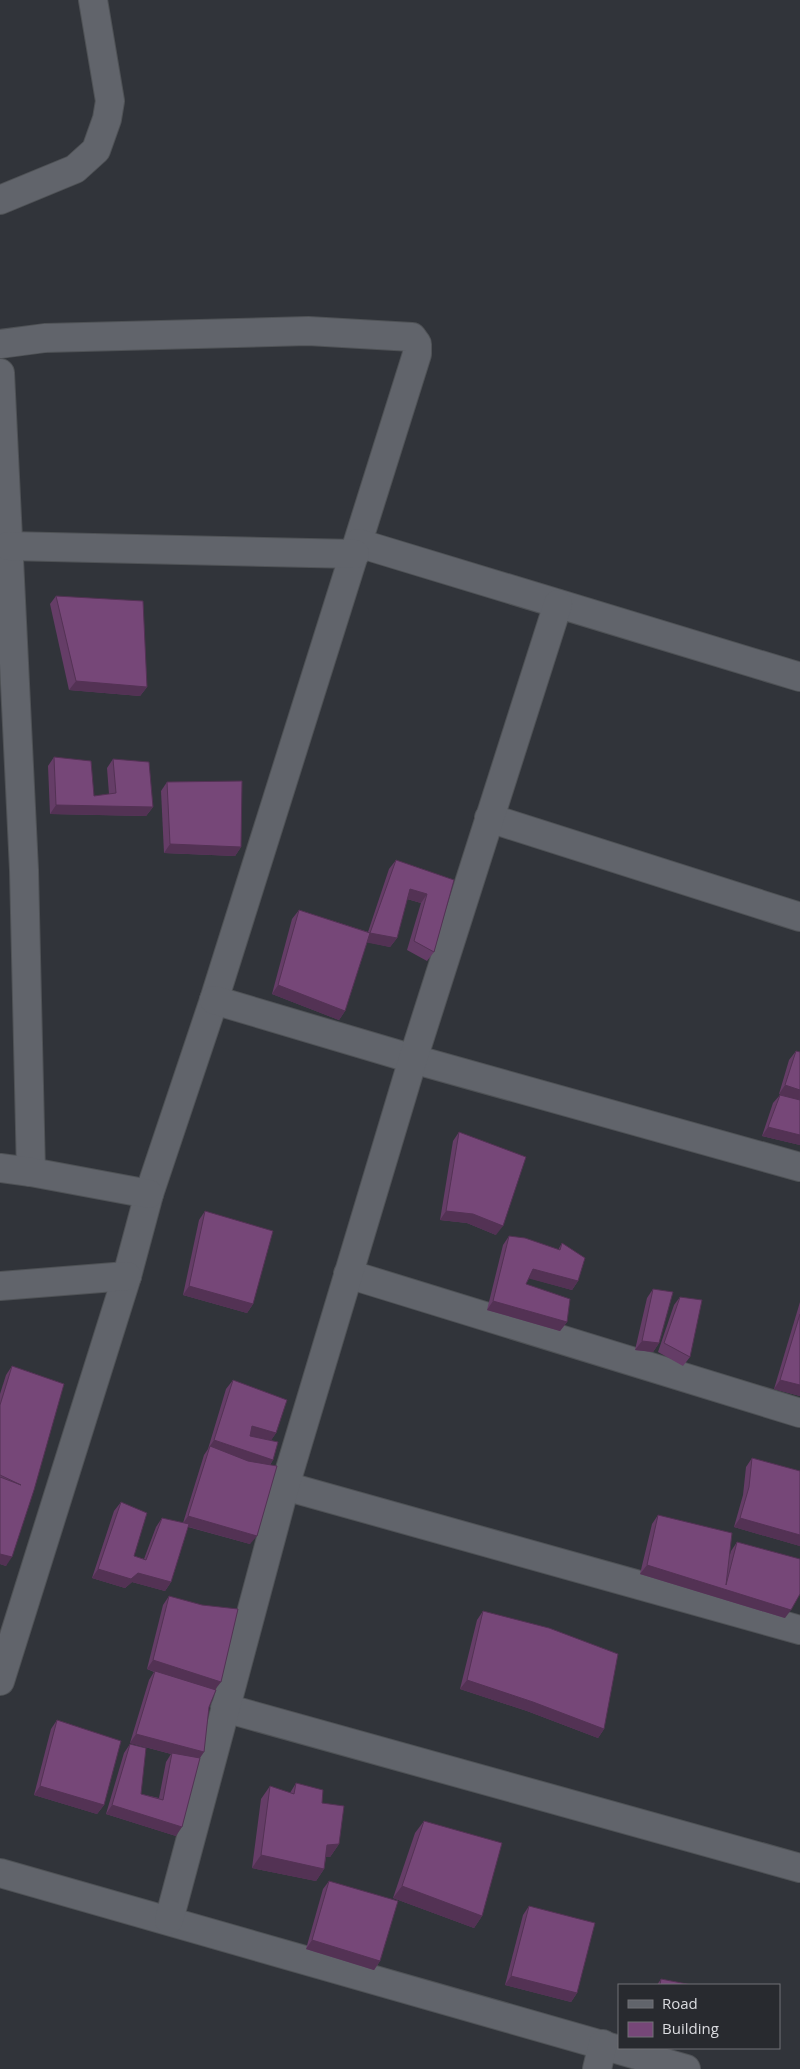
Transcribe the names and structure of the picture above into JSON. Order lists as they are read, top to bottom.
{
  "legend": ["Road", "Building"]
}
